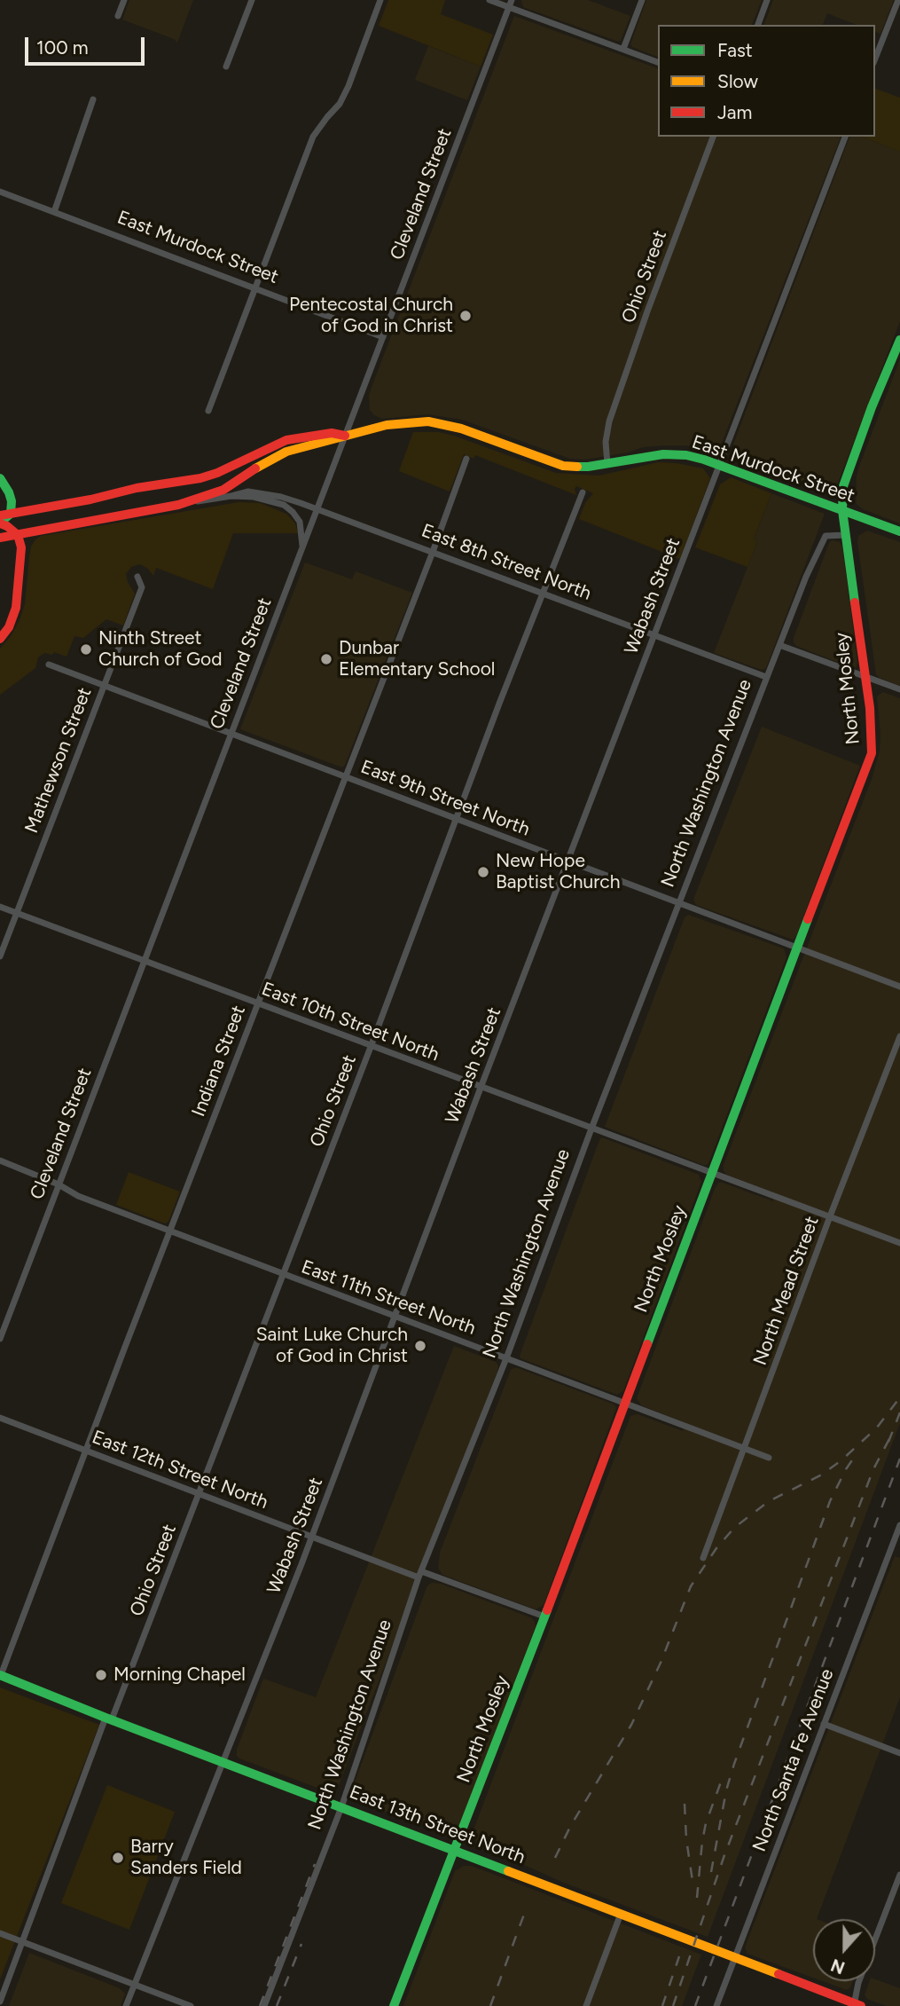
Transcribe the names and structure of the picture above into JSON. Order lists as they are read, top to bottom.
{
  "streets": {
    "main road": [
      "East Murdock Street",
      "East 8th Street North",
      "North Mosley",
      "East 13th Street North"
    ],
    "street": [
      "Cleveland Street",
      "Ohio Street",
      "Wabash Street",
      "Mathewson Street",
      "North Washington Avenue",
      "East 9th Street North",
      "East 10th Street North",
      "Indiana Street",
      "North Mead Street",
      "East 11th Street North",
      "East 12th Street North",
      "North Santa Fe Avenue"
    ]
  },
  "crossings": [
    ["Cleveland Street", "East Murdock Street"],
    ["Cleveland Street", "East 8th Street North"],
    ["Cleveland Street", "East 9th Street North"],
    ["Cleveland Street", "East 10th Street North"],
    ["Cleveland Street", "East 11th Street North"],
    ["East Murdock Street", "Ohio Street"],
    ["East Murdock Street", "East 8th Street North"],
    ["East Murdock Street", "Wabash Street"],
    ["East Murdock Street", "North Mosley"],
    ["Ohio Street", "East 8th Street North"],
    ["Ohio Street", "East 9th Street North"],
    ["Ohio Street", "East 10th Street North"],
    ["Ohio Street", "East 11th Street North"],
    ["Ohio Street", "East 12th Street North"],
    ["Ohio Street", "East 13th Street North"],
    ["East 8th Street North", "Wabash Street"],
    ["East 8th Street North", "North Washington Avenue"],
    ["East 8th Street North", "Indiana Street"],
    ["Wabash Street", "East 9th Street North"],
    ["Wabash Street", "East 10th Street North"],
    ["Wabash Street", "East 11th Street North"],
    ["Wabash Street", "East 12th Street North"],
    ["Wabash Street", "East 13th Street North"],
    ["North Mosley", "North Washington Avenue"],
    ["North Mosley", "East 9th Street North"],
    ["North Mosley", "East 10th Street North"],
    ["North Mosley", "East 11th Street North"],
    ["North Mosley", "East 12th Street North"],
    ["North Mosley", "East 13th Street North"],
    ["Mathewson Street", "East 9th Street North"],
    ["Mathewson Street", "East 10th Street North"],
    ["North Washington Avenue", "East 9th Street North"],
    ["North Washington Avenue", "East 10th Street North"],
    ["North Washington Avenue", "East 11th Street North"],
    ["North Washington Avenue", "East 12th Street North"],
    ["North Washington Avenue", "East 13th Street North"],
    ["East 9th Street North", "Indiana Street"],
    ["East 10th Street North", "Indiana Street"],
    ["East 10th Street North", "North Mead Street"],
    ["Indiana Street", "East 11th Street North"],
    ["Indiana Street", "East 12th Street North"],
    ["Indiana Street", "East 13th Street North"],
    ["North Mead Street", "East 11th Street North"],
    ["North Santa Fe Avenue", "East 13th Street North"]
  ],
  "places": [
    "Pentecostal Church of God in Christ",
    "Ninth Street Church of God",
    "Dunbar Elementary School",
    "New Hope Baptist Church",
    "Saint Luke Church of God in Christ",
    "Morning Chapel",
    "Barry Sanders Field"
  ],
  "legend": ["Fast", "Slow", "Jam"],
  "scale_bar": "100 m",
  "north": "bottom"
}
